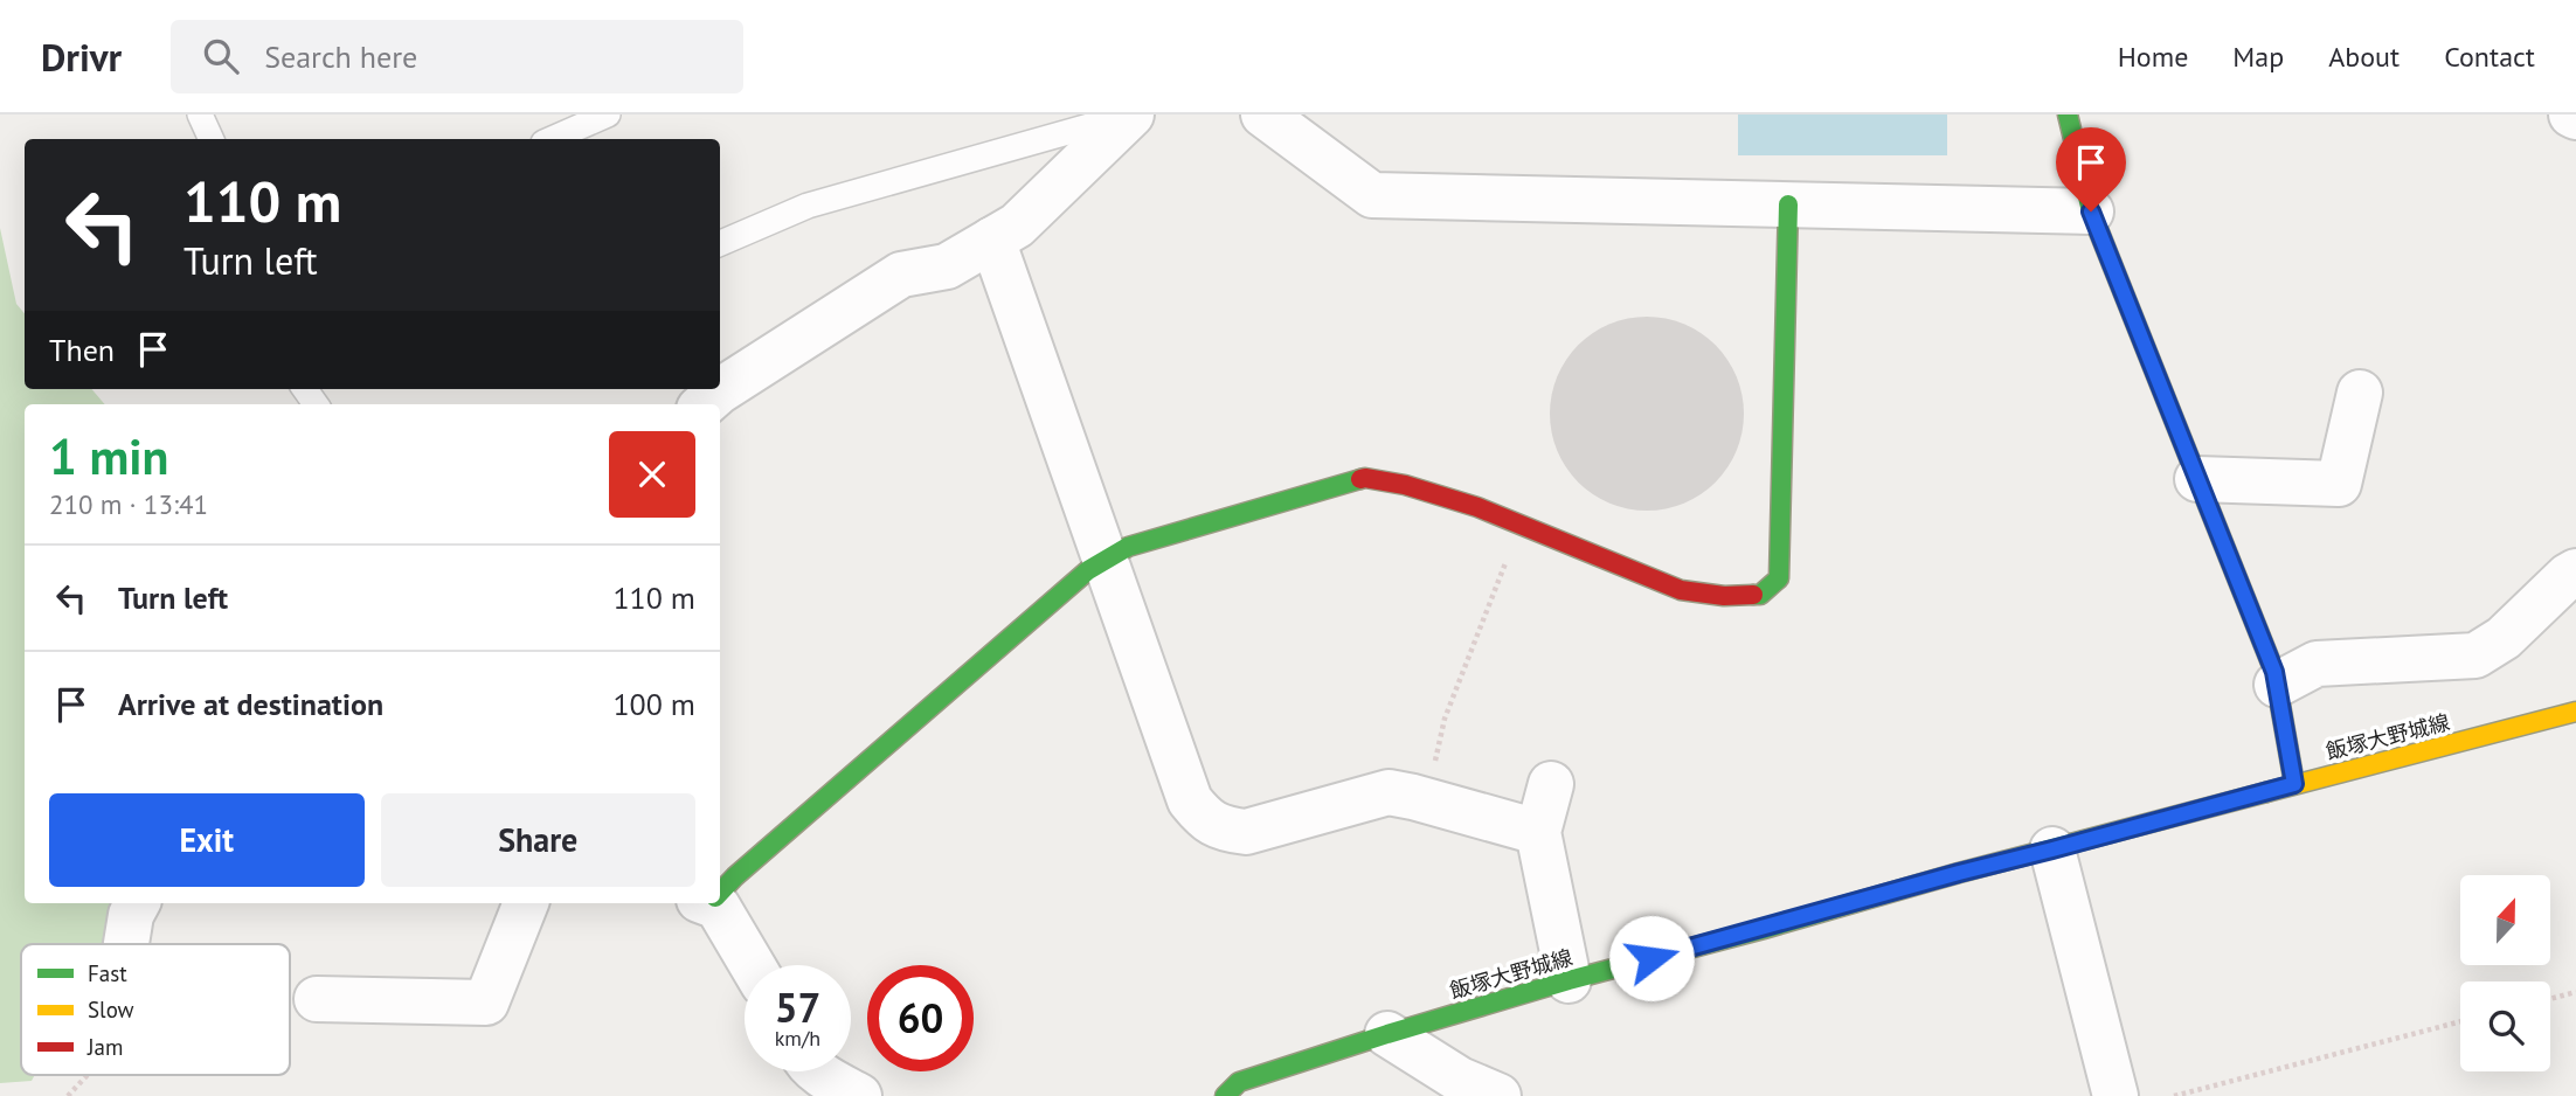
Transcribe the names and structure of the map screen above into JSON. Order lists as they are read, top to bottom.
{
  "streets": {
    "street": ["飯塚大野城線"]
  },
  "legend": ["Fast", "Slow", "Jam"],
  "north": "top",
  "page": {
    "header": "Drivr",
    "search": "Search here",
    "nav": [
      "Home",
      "Map",
      "About",
      "Contact"
    ],
    "turn": ["110 m", "Turn left"],
    "then": "Then",
    "heading": ["1 min", "210 m · 13:41"],
    "list": [
      {
        "name": "Turn left",
        "value": "110 m"
      },
      {
        "name": "Arrive at destination",
        "value": "100 m"
      }
    ],
    "buttons": ["Exit", "Share"],
    "speed": "57 km/h",
    "limit": "60"
  }
}
